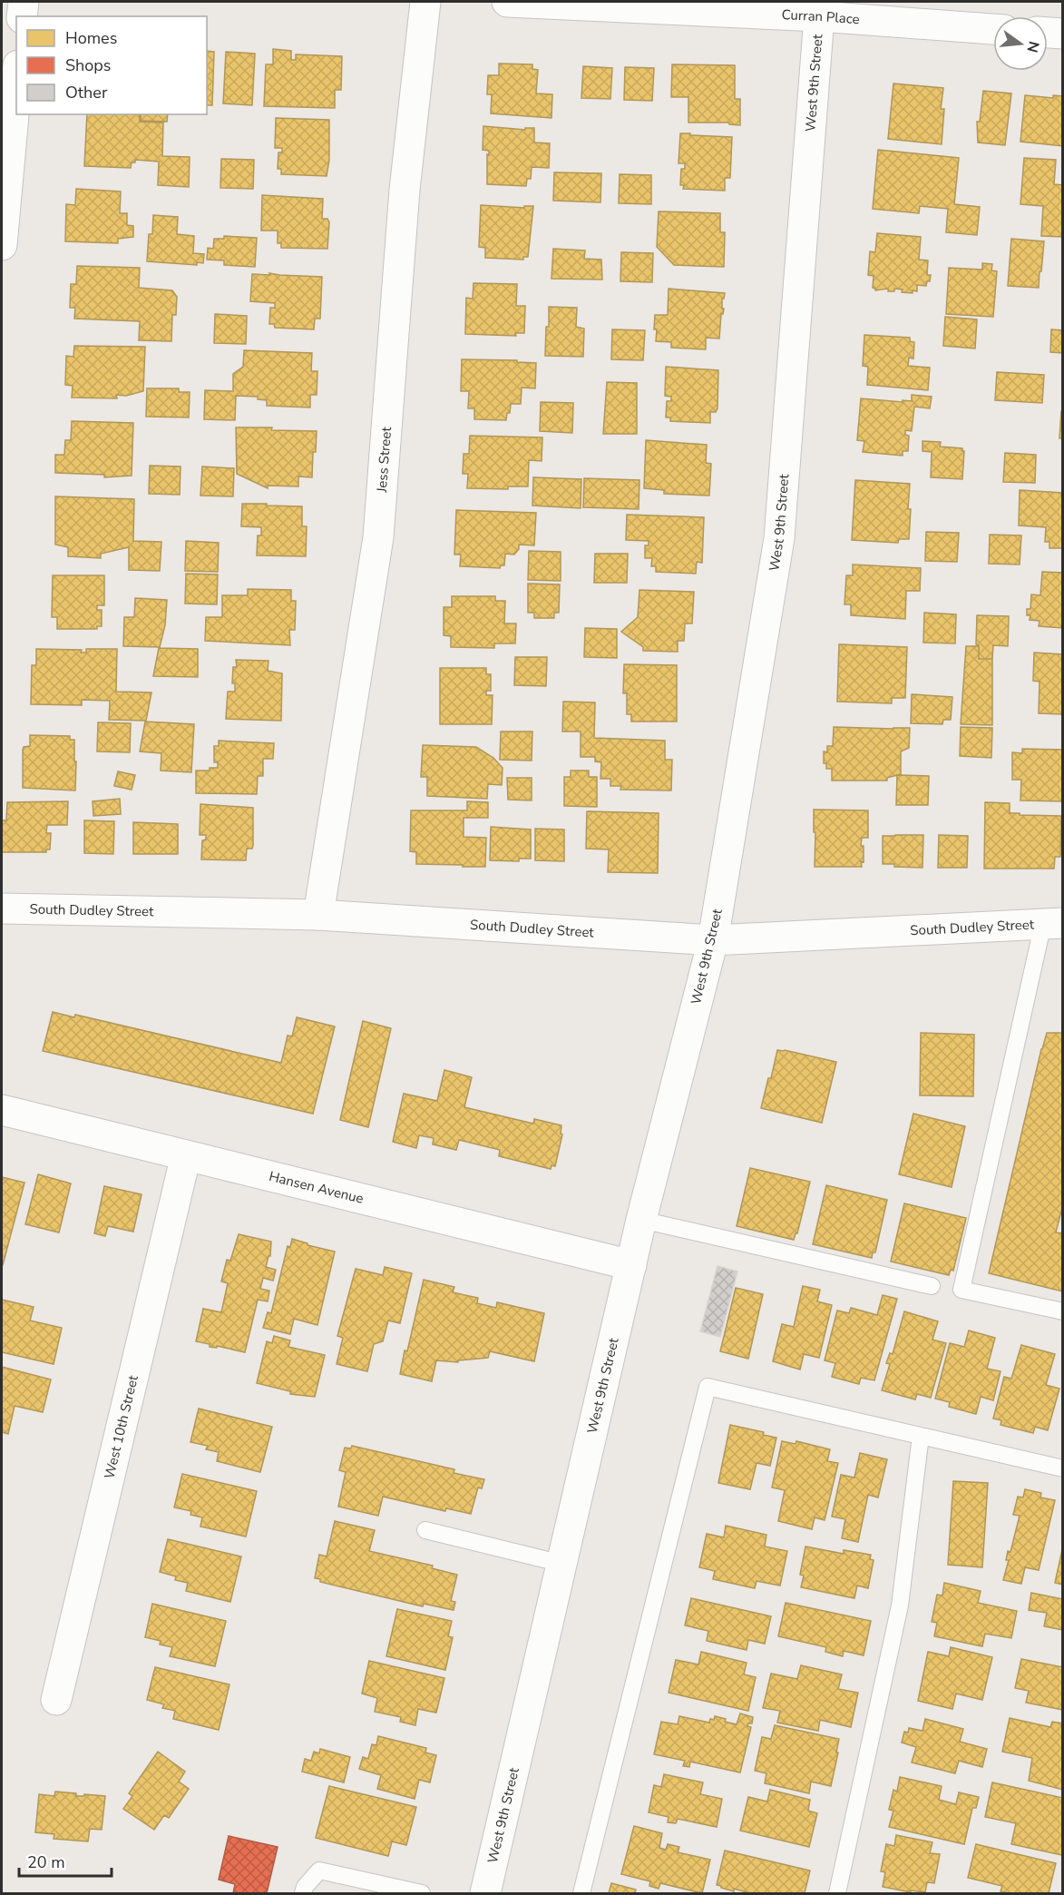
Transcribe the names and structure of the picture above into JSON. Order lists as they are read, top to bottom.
{
  "streets": {
    "street": [
      "Curran Place",
      "West 9th Street",
      "Jess Street",
      "South Dudley Street",
      "Hansen Avenue",
      "West 10th Street"
    ]
  },
  "crossings": [
    ["Curran Place", "West 9th Street"],
    ["West 9th Street", "South Dudley Street"],
    ["West 9th Street", "Hansen Avenue"],
    ["Jess Street", "South Dudley Street"],
    ["Hansen Avenue", "West 10th Street"]
  ],
  "legend": ["Homes", "Shops", "Other"],
  "scale_bar": "20 m",
  "north": "right"
}
